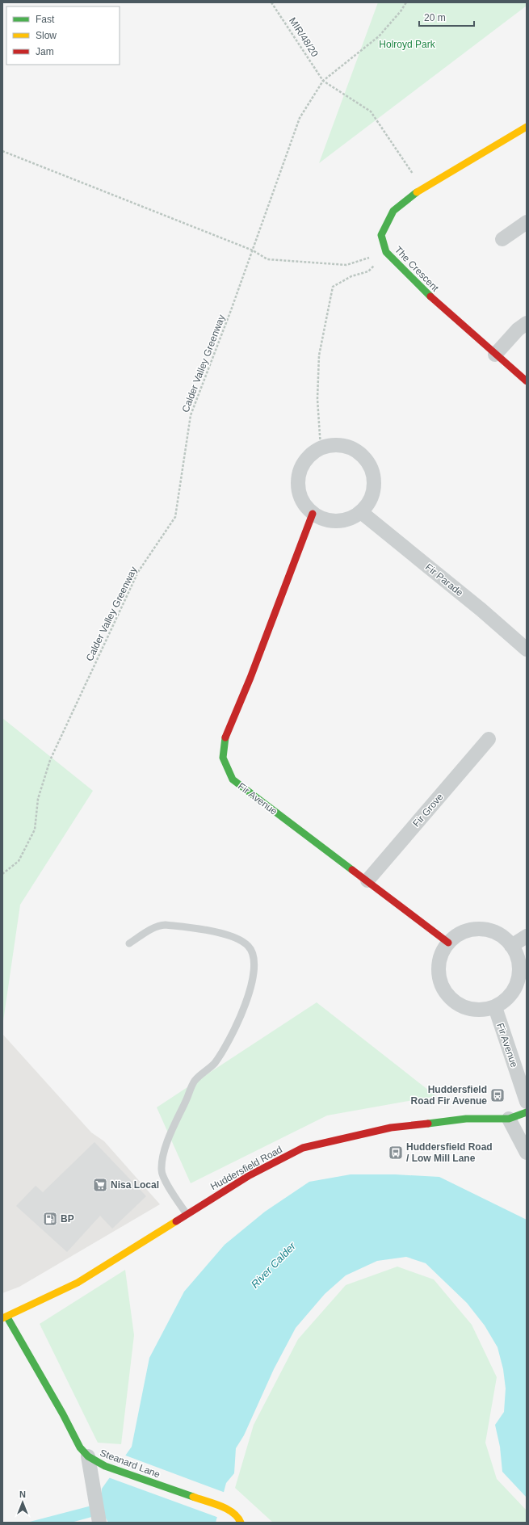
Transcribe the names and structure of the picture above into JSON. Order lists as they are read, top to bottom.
{
  "streets": {
    "main road": [
      "The Crescent",
      "Fir Avenue",
      "Huddersfield Road",
      "Steanard Lane"
    ],
    "street": ["Fir Parade", "Fir Grove"],
    "path": ["MIR/48/20", "Calder Valley Greenway"]
  },
  "crossings": [
    ["MIR/48/20", "Calder Valley Greenway"],
    ["Fir Parade", "Fir Avenue"],
    ["Fir Avenue", "Fir Grove"],
    ["Huddersfield Road", "Steanard Lane"]
  ],
  "water": ["River Calder"],
  "parks": ["Holroyd Park"],
  "places": {
    "bus stop": ["Huddersfield Road Fir Avenue", "Huddersfield Road / Low Mill Lane"],
    "supermarket": ["Nisa Local"],
    "fuel station": ["BP"]
  },
  "legend": ["Fast", "Slow", "Jam"],
  "scale_bar": "20 m",
  "north": "top"
}
